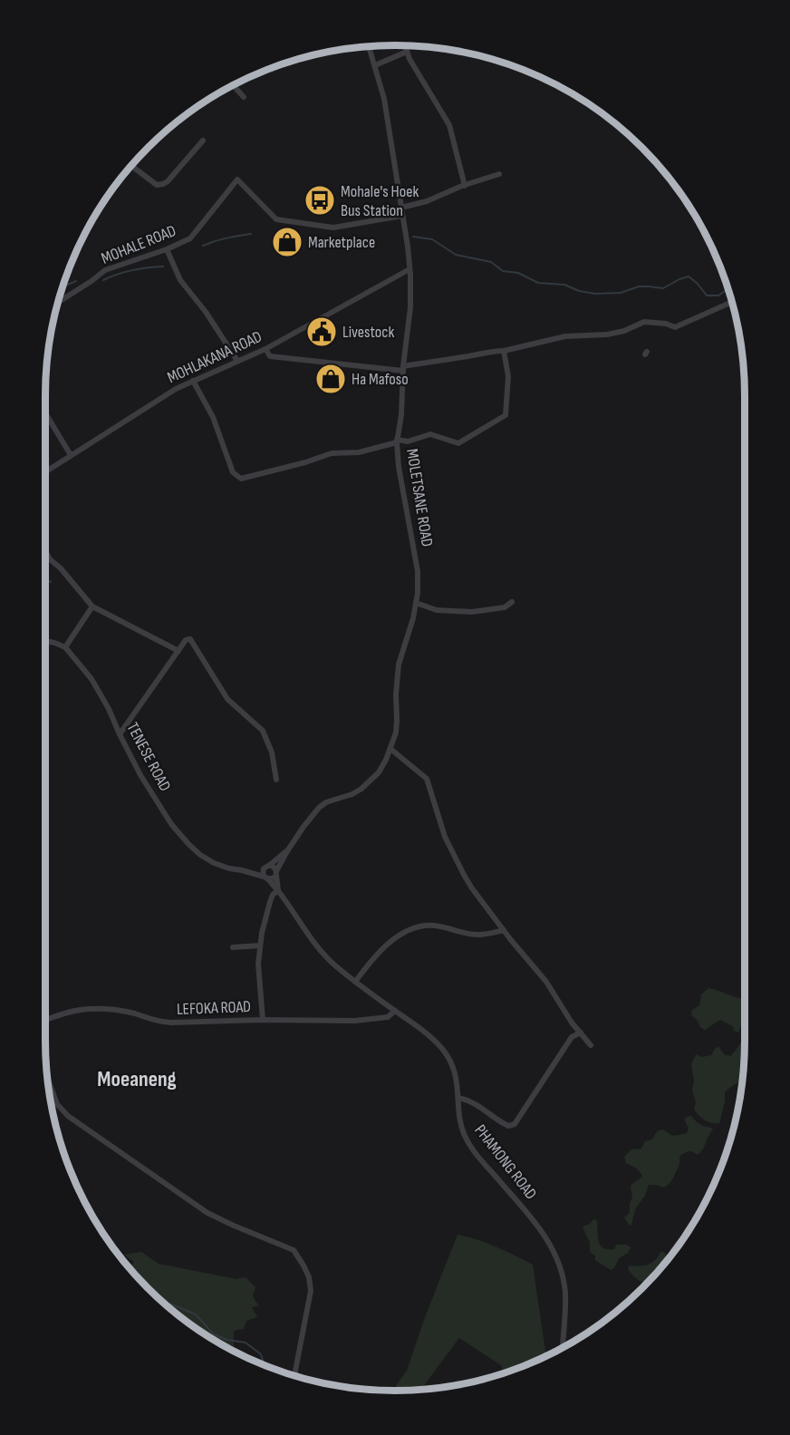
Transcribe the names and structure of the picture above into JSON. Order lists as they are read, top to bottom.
{
  "streets": {
    "street": [
      "MOHALE ROAD",
      "MOHLAKANA ROAD",
      "MOLETSANE ROAD",
      "TENESE ROAD",
      "LEFOKA ROAD",
      "PHAMONG ROAD"
    ]
  },
  "crossings": [
    ["MOHALE ROAD", "MOLETSANE ROAD"],
    ["MOHLAKANA ROAD", "MOLETSANE ROAD"],
    ["MOLETSANE ROAD", "TENESE ROAD"],
    ["MOLETSANE ROAD", "PHAMONG ROAD"],
    ["TENESE ROAD", "PHAMONG ROAD"],
    ["LEFOKA ROAD", "PHAMONG ROAD"]
  ],
  "districts": ["Moeaneng"],
  "places": {
    "bus stop": ["Mohale's Hoek Bus Station"],
    "shop": ["Marketplace", "Ha Mafoso"],
    "public building": ["Livestock"]
  }
}
